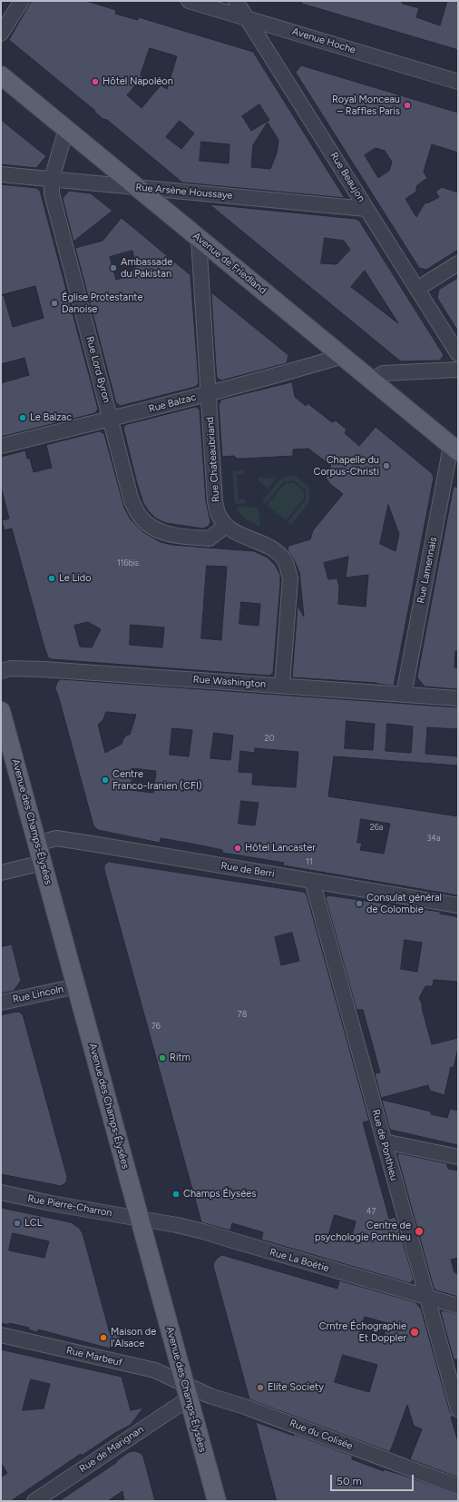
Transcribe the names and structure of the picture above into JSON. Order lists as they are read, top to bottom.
{
  "streets": {
    "main road": ["Avenue de Friedland", "Avenue des Champs-Élysées"],
    "street": [
      "Avenue Hoche",
      "Rue Beaujon",
      "Rue Arsène Houssaye",
      "Rue Lord Byron",
      "Rue Balzac",
      "Rue Chateaubriand",
      "Rue Lamennais",
      "Rue Washington",
      "Rue de Berri",
      "Rue Lincoln",
      "Rue de Ponthieu",
      "Rue Pierre-Charron",
      "Rue La Boétie",
      "Rue Marbeuf",
      "Rue du Colisée",
      "Rue de Marignan"
    ]
  },
  "crossings": [
    ["Avenue Hoche", "Rue Beaujon"],
    ["Rue Beaujon", "Rue Arsène Houssaye"],
    ["Rue Arsène Houssaye", "Avenue de Friedland"],
    ["Rue Arsène Houssaye", "Rue Lord Byron"],
    ["Avenue de Friedland", "Rue Lord Byron"],
    ["Avenue de Friedland", "Rue Balzac"],
    ["Avenue de Friedland", "Rue Chateaubriand"],
    ["Avenue de Friedland", "Rue Lamennais"],
    ["Rue Lord Byron", "Rue Balzac"],
    ["Rue Lord Byron", "Rue Chateaubriand"],
    ["Rue Balzac", "Rue Chateaubriand"],
    ["Rue Chateaubriand", "Rue Washington"],
    ["Rue Lamennais", "Rue Washington"],
    ["Avenue des Champs-Élysées", "Rue de Berri"],
    ["Avenue des Champs-Élysées", "Rue Lincoln"],
    ["Avenue des Champs-Élysées", "Rue Pierre-Charron"],
    ["Avenue des Champs-Élysées", "Rue La Boétie"],
    ["Avenue des Champs-Élysées", "Rue Marbeuf"],
    ["Avenue des Champs-Élysées", "Rue du Colisée"],
    ["Avenue des Champs-Élysées", "Rue de Marignan"],
    ["Rue de Berri", "Rue de Ponthieu"],
    ["Rue de Ponthieu", "Rue La Boétie"],
    ["Rue Pierre-Charron", "Rue La Boétie"],
    ["Rue Marbeuf", "Rue du Colisée"],
    ["Rue Marbeuf", "Rue de Marignan"],
    ["Rue du Colisée", "Rue de Marignan"]
  ],
  "places": [
    "Hôtel Napoléon",
    "Royal Monceau – Raffles Paris",
    "Ambassade du Pakistan",
    "Église Protestante Danoise",
    "Le Balzac",
    "Chapelle du Corpus-Christi",
    "Le Lido",
    "Centre Franco-Iranien (CFI)",
    "Hôtel Lancaster",
    "Consulat général de Colombie",
    "Ritm",
    "Champs Élysées",
    "LCL",
    "Centre de psychologie Ponthieu",
    "Crntre Échographie Et Doppler",
    "Maison de l'Alsace",
    "Elite Society"
  ],
  "house_numbers": [
    "116bis",
    "20",
    "26a",
    "34a",
    "11",
    "78",
    "76",
    "47"
  ],
  "scale_bar": "50 m"
}
